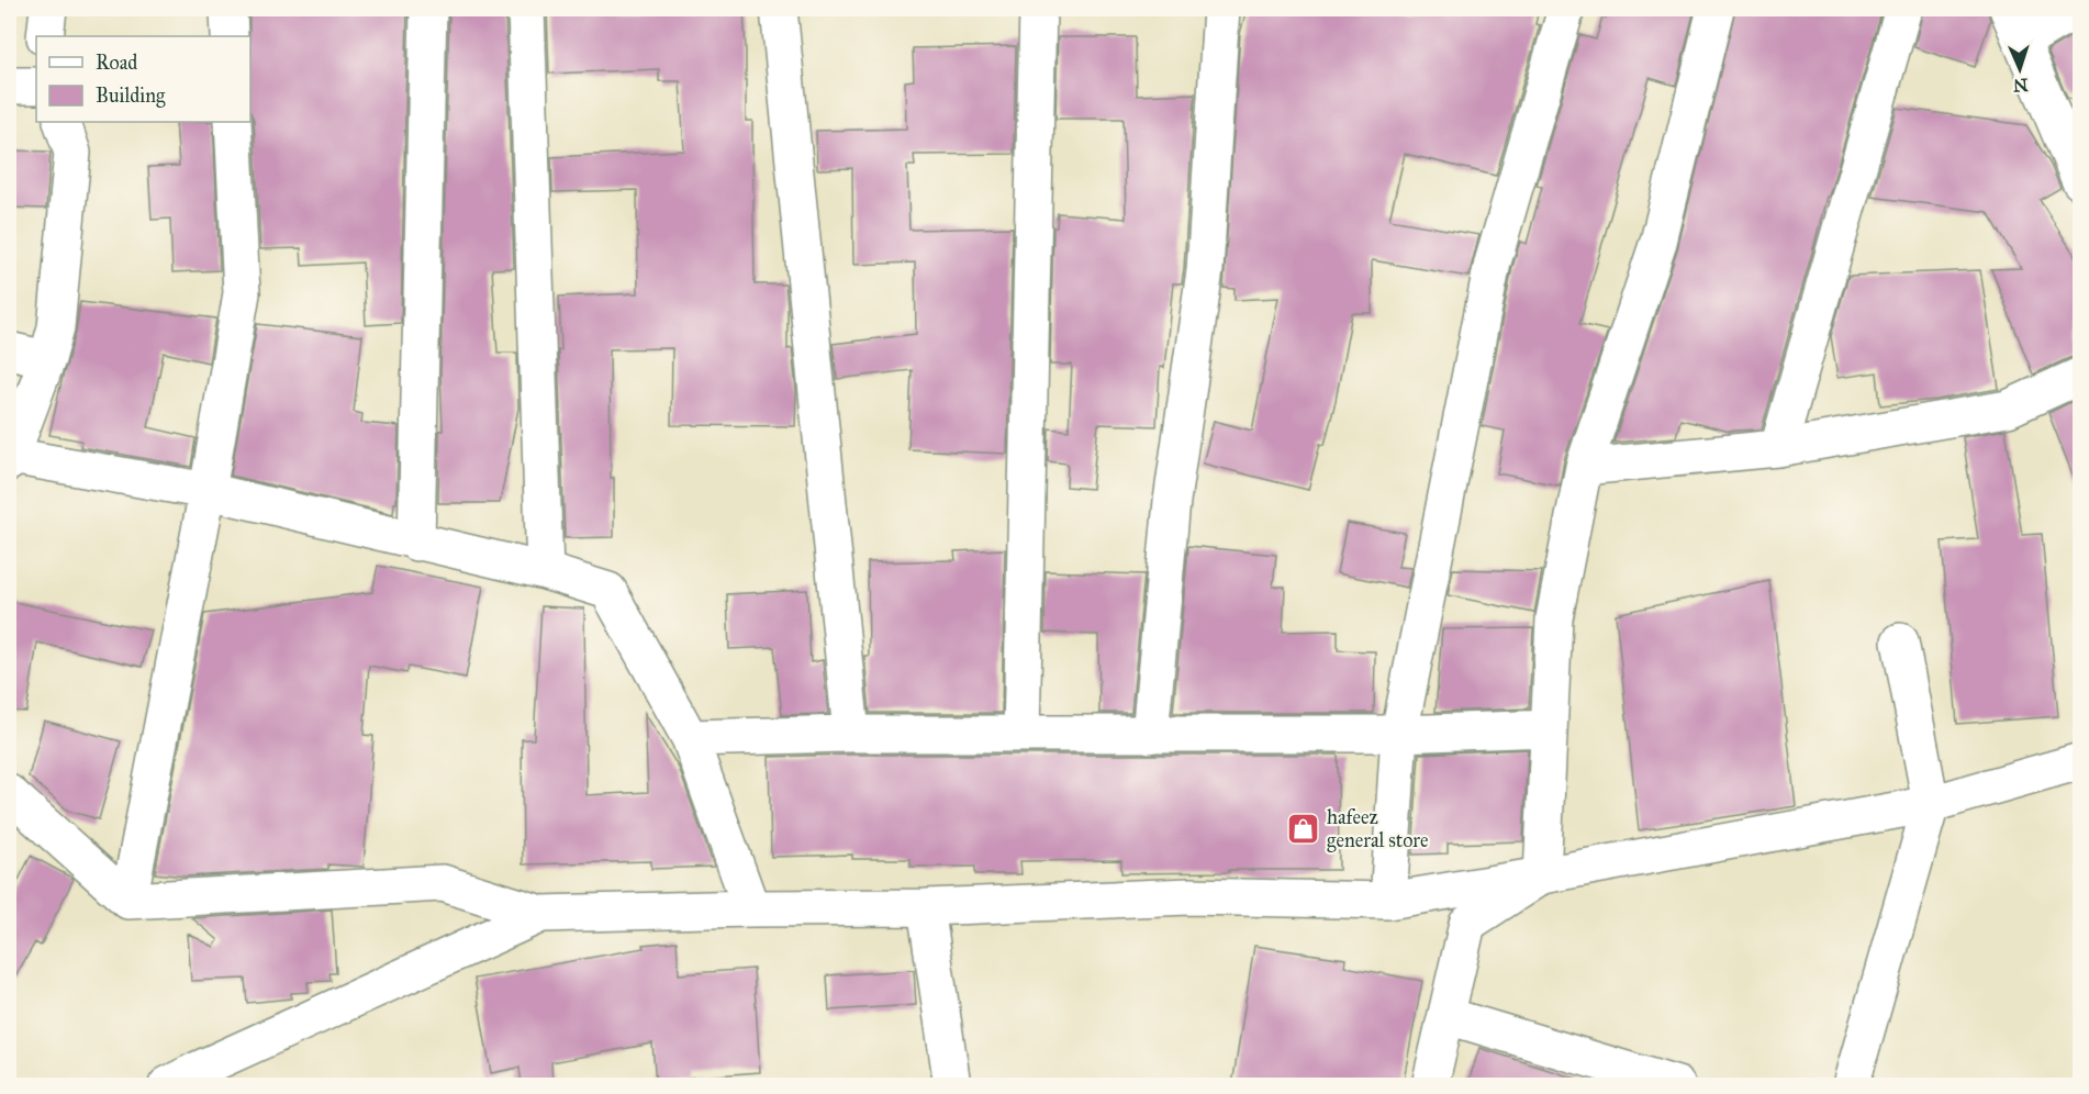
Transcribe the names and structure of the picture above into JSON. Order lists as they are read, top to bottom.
{
  "places": {
    "shop": ["hafeez general store"]
  },
  "legend": ["Road", "Building"],
  "north": "bottom"
}
